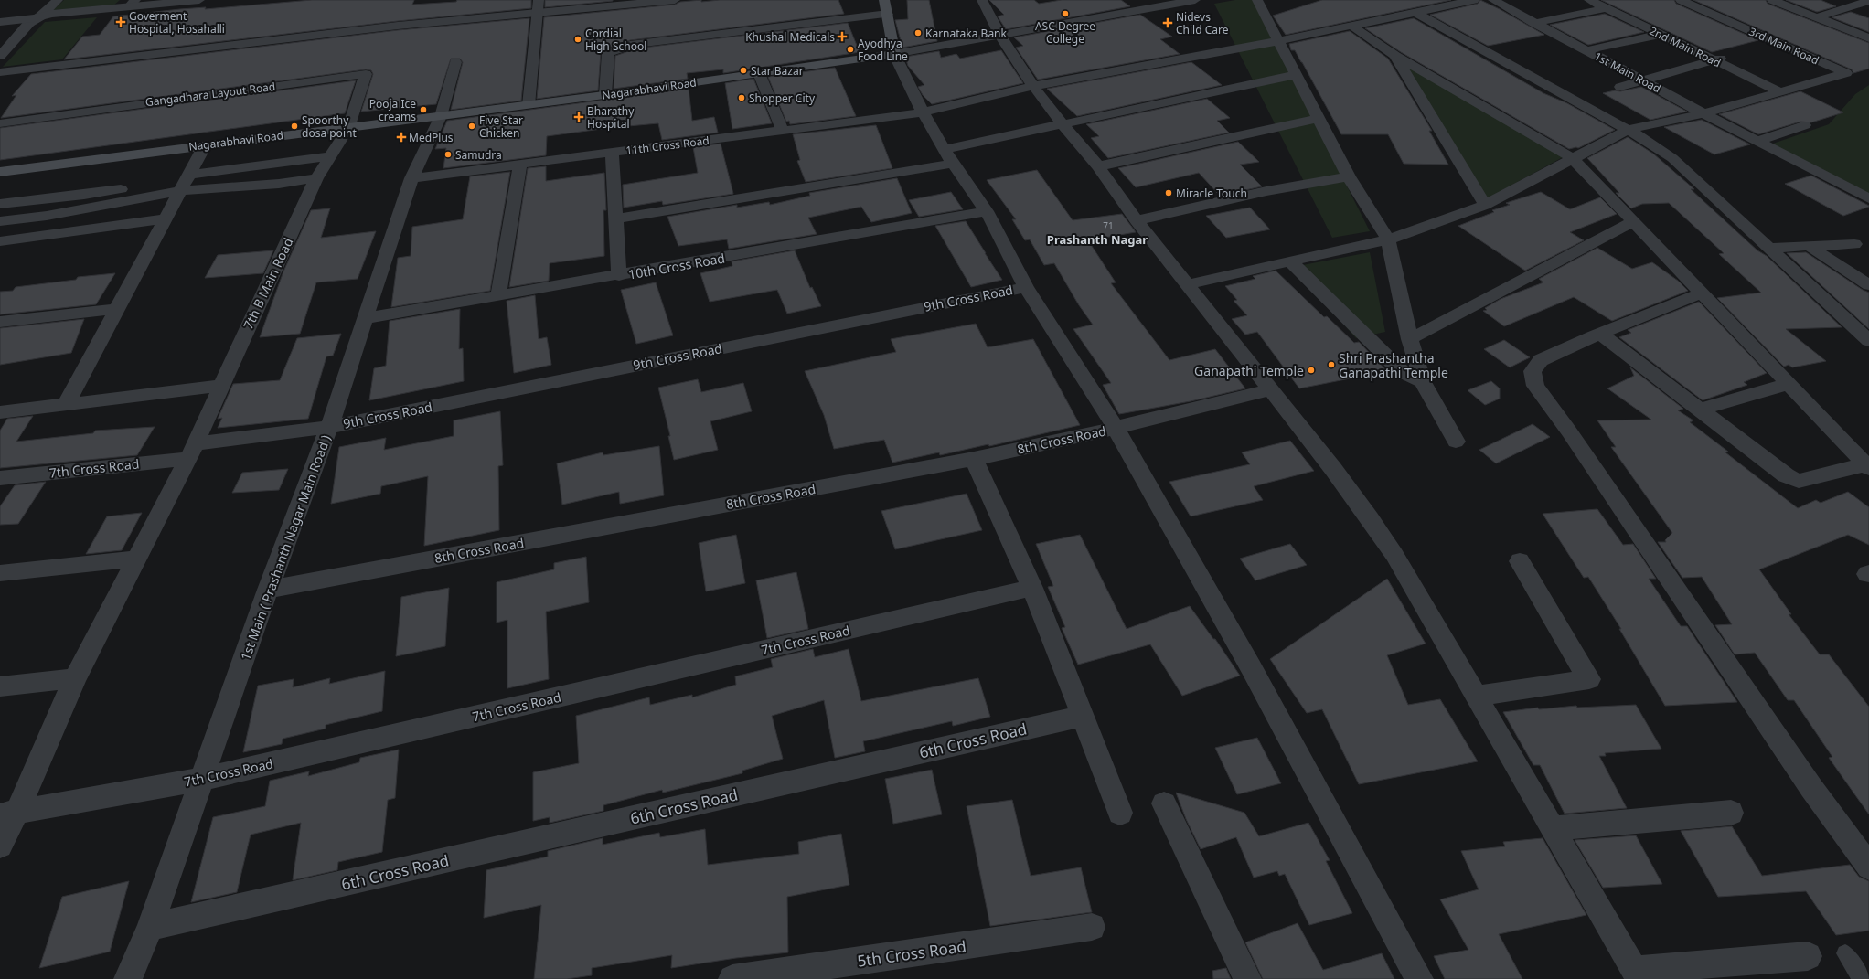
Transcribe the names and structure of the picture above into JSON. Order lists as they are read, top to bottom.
{
  "streets": {
    "main road": ["Nagarabhavi Road"],
    "street": [
      "3rd Main Road",
      "2nd Main Road",
      "1st Main Road",
      "Gangadhara Layout Road",
      "11th Cross Road",
      "10th Cross Road",
      "7th B Main Road",
      "9th Cross Road",
      "8th Cross Road",
      "7th Cross Road",
      "1st Main ( Prashanth Nagar Main Road )",
      "6th Cross Road",
      "5th Cross Road"
    ]
  },
  "crossings": [
    ["3rd Main Road", "2nd Main Road"],
    ["Nagarabhavi Road", "Gangadhara Layout Road"],
    ["Nagarabhavi Road", "7th B Main Road"],
    ["Nagarabhavi Road", "1st Main ( Prashanth Nagar Main Road )"],
    ["Gangadhara Layout Road", "7th B Main Road"],
    ["11th Cross Road", "1st Main ( Prashanth Nagar Main Road )"],
    ["10th Cross Road", "1st Main ( Prashanth Nagar Main Road )"],
    ["7th B Main Road", "9th Cross Road"],
    ["7th B Main Road", "7th Cross Road"],
    ["9th Cross Road", "7th Cross Road"],
    ["9th Cross Road", "1st Main ( Prashanth Nagar Main Road )"],
    ["8th Cross Road", "1st Main ( Prashanth Nagar Main Road )"],
    ["7th Cross Road", "1st Main ( Prashanth Nagar Main Road )"],
    ["1st Main ( Prashanth Nagar Main Road )", "6th Cross Road"]
  ],
  "districts": ["Prashanth Nagar"],
  "places": {
    "other": [
      "ASC Degree College",
      "Karnataka Bank",
      "Cordial High School",
      "Ayodhya Food Line",
      "Star Bazar",
      "Shopper City",
      "Pooja Ice creams",
      "Spoorthy dosa point",
      "Five Star Chicken",
      "Samudra",
      "Miracle Touch",
      "Shri Prashantha Ganapathi Temple",
      "Ganapathi Temple"
    ],
    "health": [
      "Goverment Hospital, Hosahalli",
      "Nidevs Child Care",
      "Khushal Medicals",
      "Bharathy Hospital",
      "MedPlus"
    ]
  },
  "house_numbers": ["71"]
}
